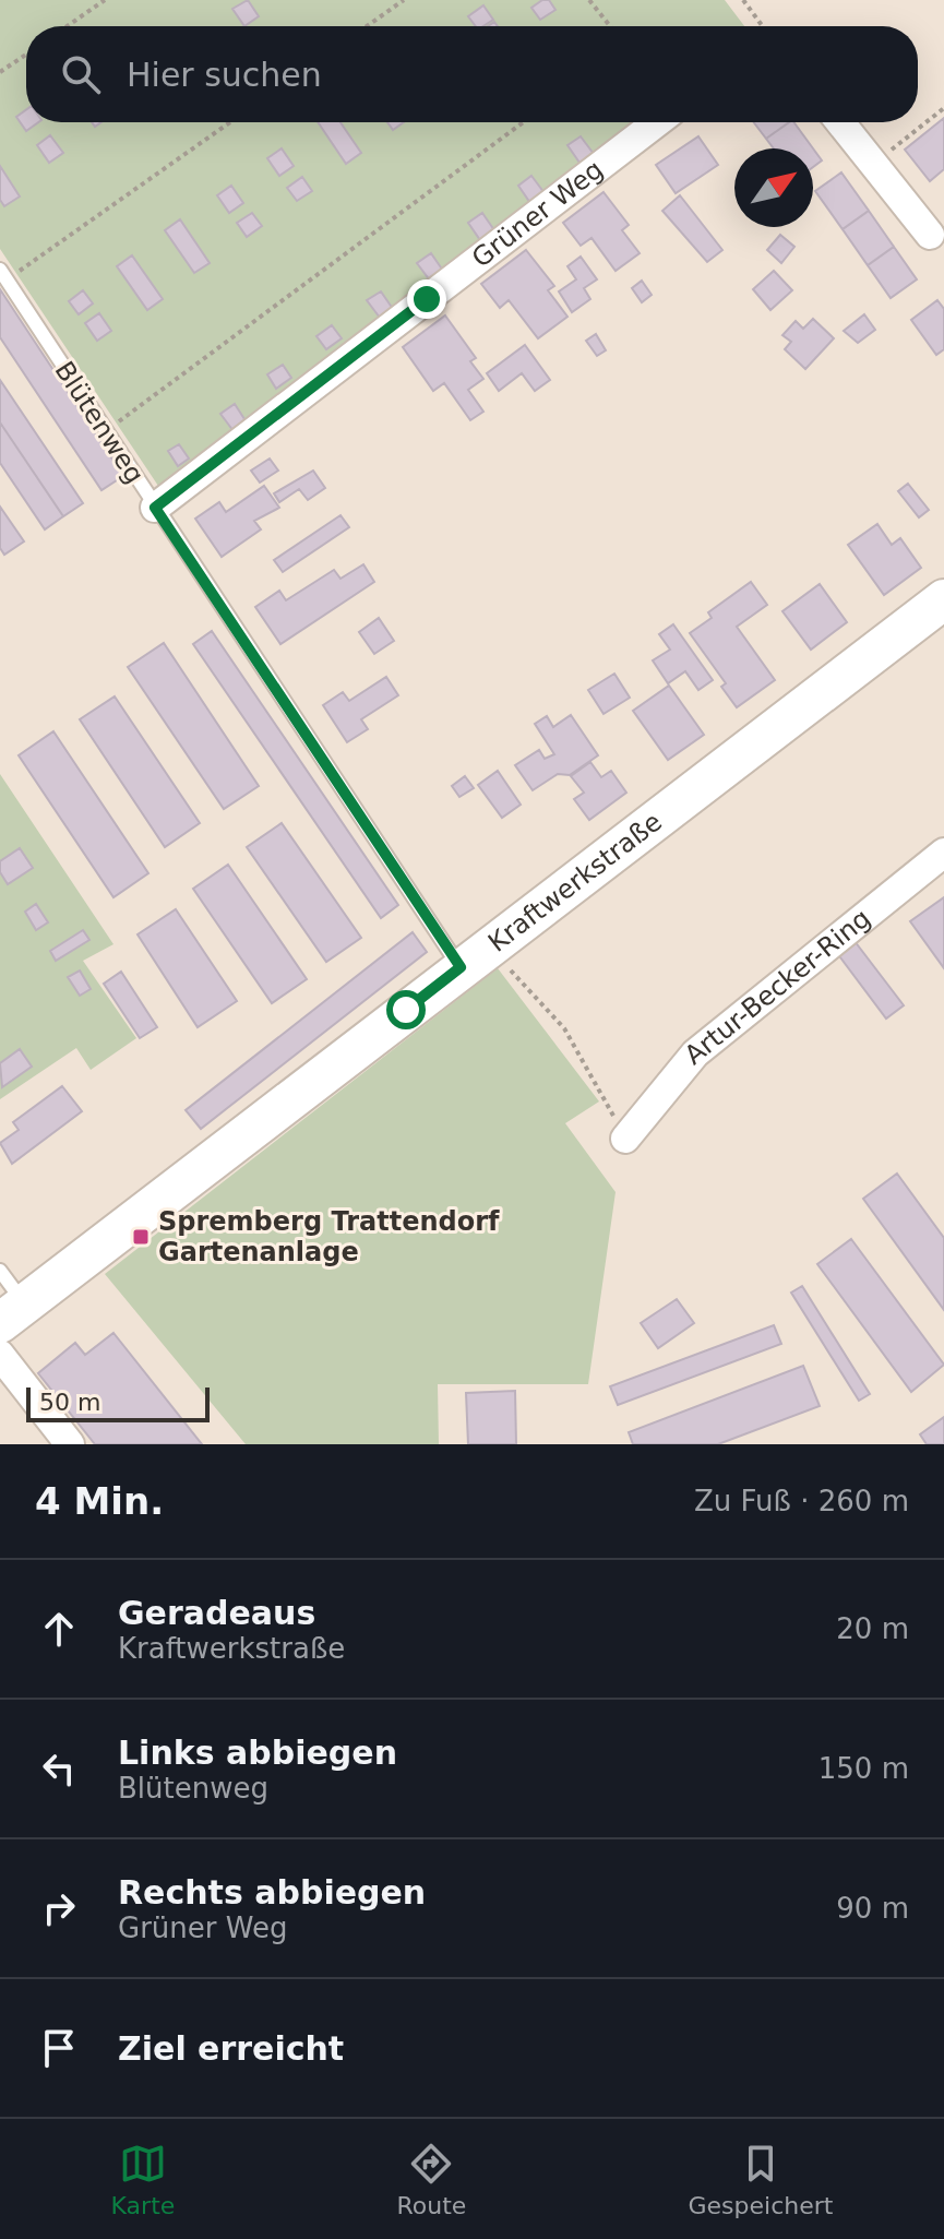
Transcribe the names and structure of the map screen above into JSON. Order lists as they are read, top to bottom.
{
  "streets": {
    "main road": ["Kraftwerkstraße"],
    "street": ["Grüner Weg", "Artur-Becker-Ring"],
    "lane": ["Blütenweg"]
  },
  "crossings": [
    ["Grüner Weg", "Blütenweg"],
    ["Blütenweg", "Kraftwerkstraße"]
  ],
  "places": {
    "transit": ["Spremberg Trattendorf Gartenanlage"]
  },
  "scale_bar": "50 m",
  "north": "top right",
  "page": {
    "search": "Hier suchen",
    "scale": "50 m",
    "heading": ["4 Min.", "Zu Fuß · 260 m"],
    "list": [
      ["Geradeaus", "Kraftwerkstraße", "20 m"],
      ["Links abbiegen", "Blütenweg", "150 m"],
      ["Rechts abbiegen", "Grüner Weg", "90 m"],
      "Ziel erreicht"
    ],
    "nav": ["Karte", "Route", "Gespeichert"]
  }
}
